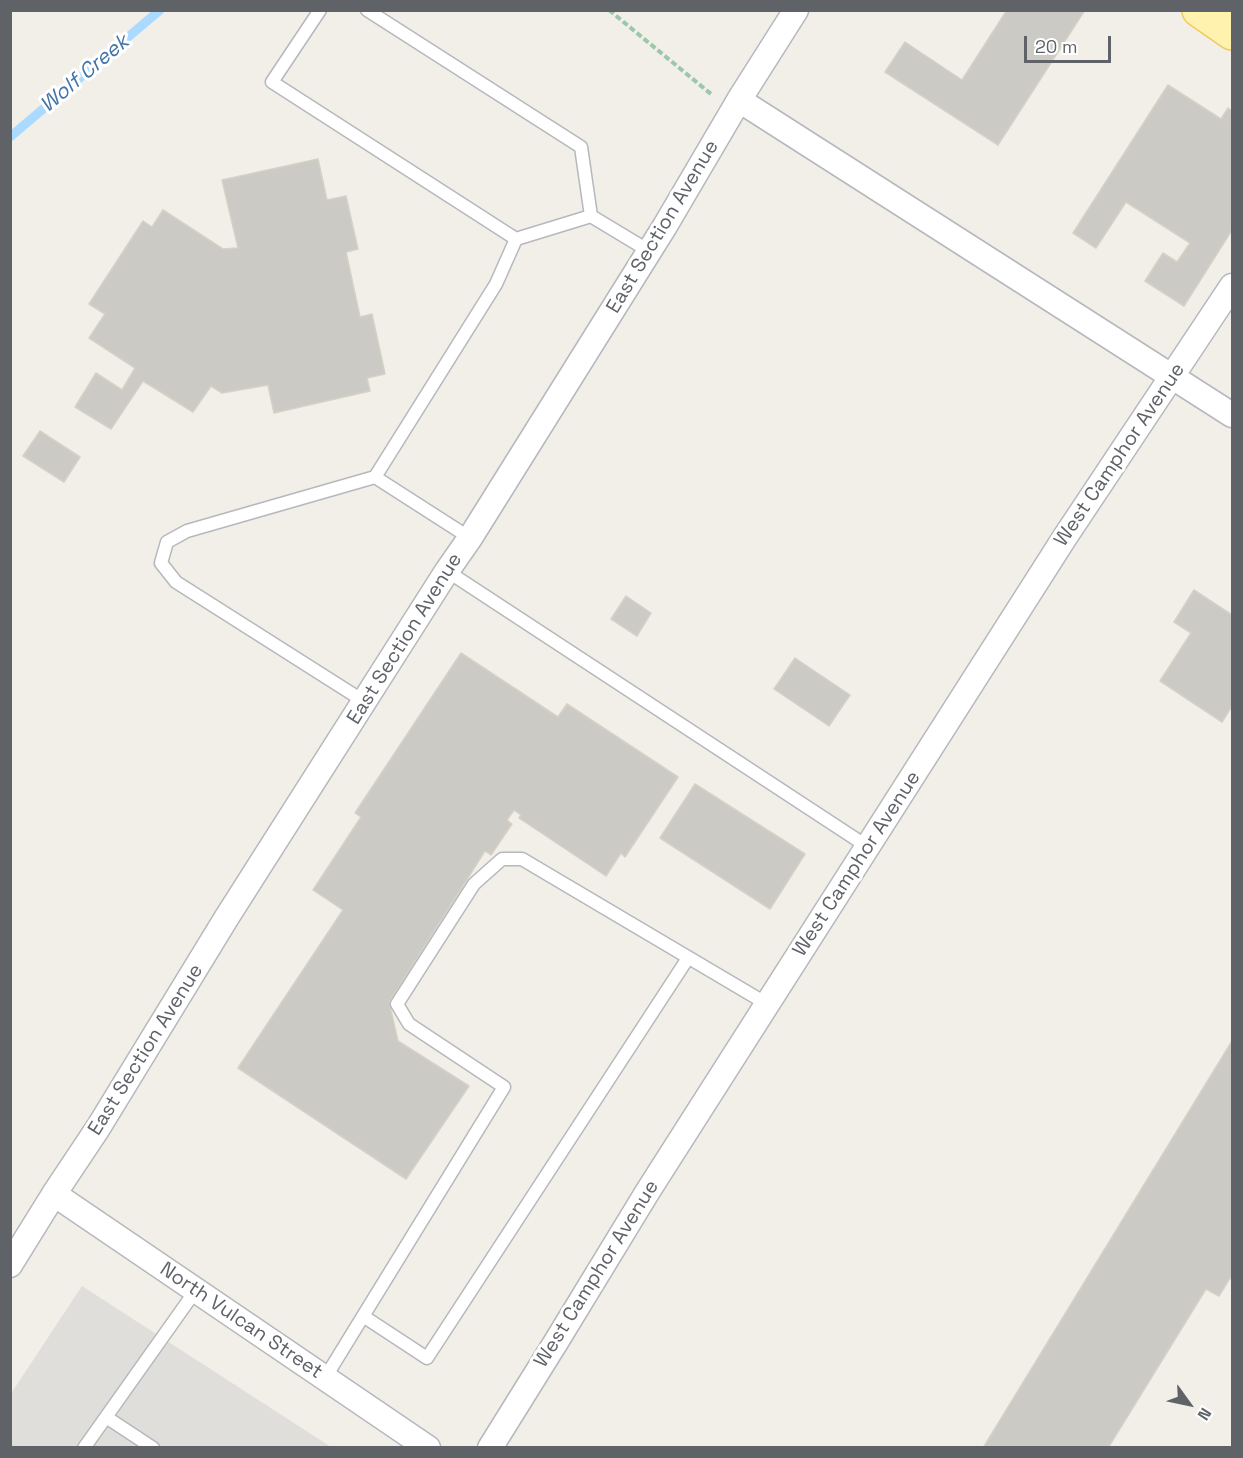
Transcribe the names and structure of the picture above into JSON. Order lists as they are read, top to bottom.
{
  "streets": {
    "street": ["East Section Avenue", "West Camphor Avenue", "North Vulcan Street"]
  },
  "crossings": [
    ["East Section Avenue", "North Vulcan Street"]
  ],
  "water": ["Wolf Creek"],
  "scale_bar": "20 m",
  "north": "bottom right"
}
